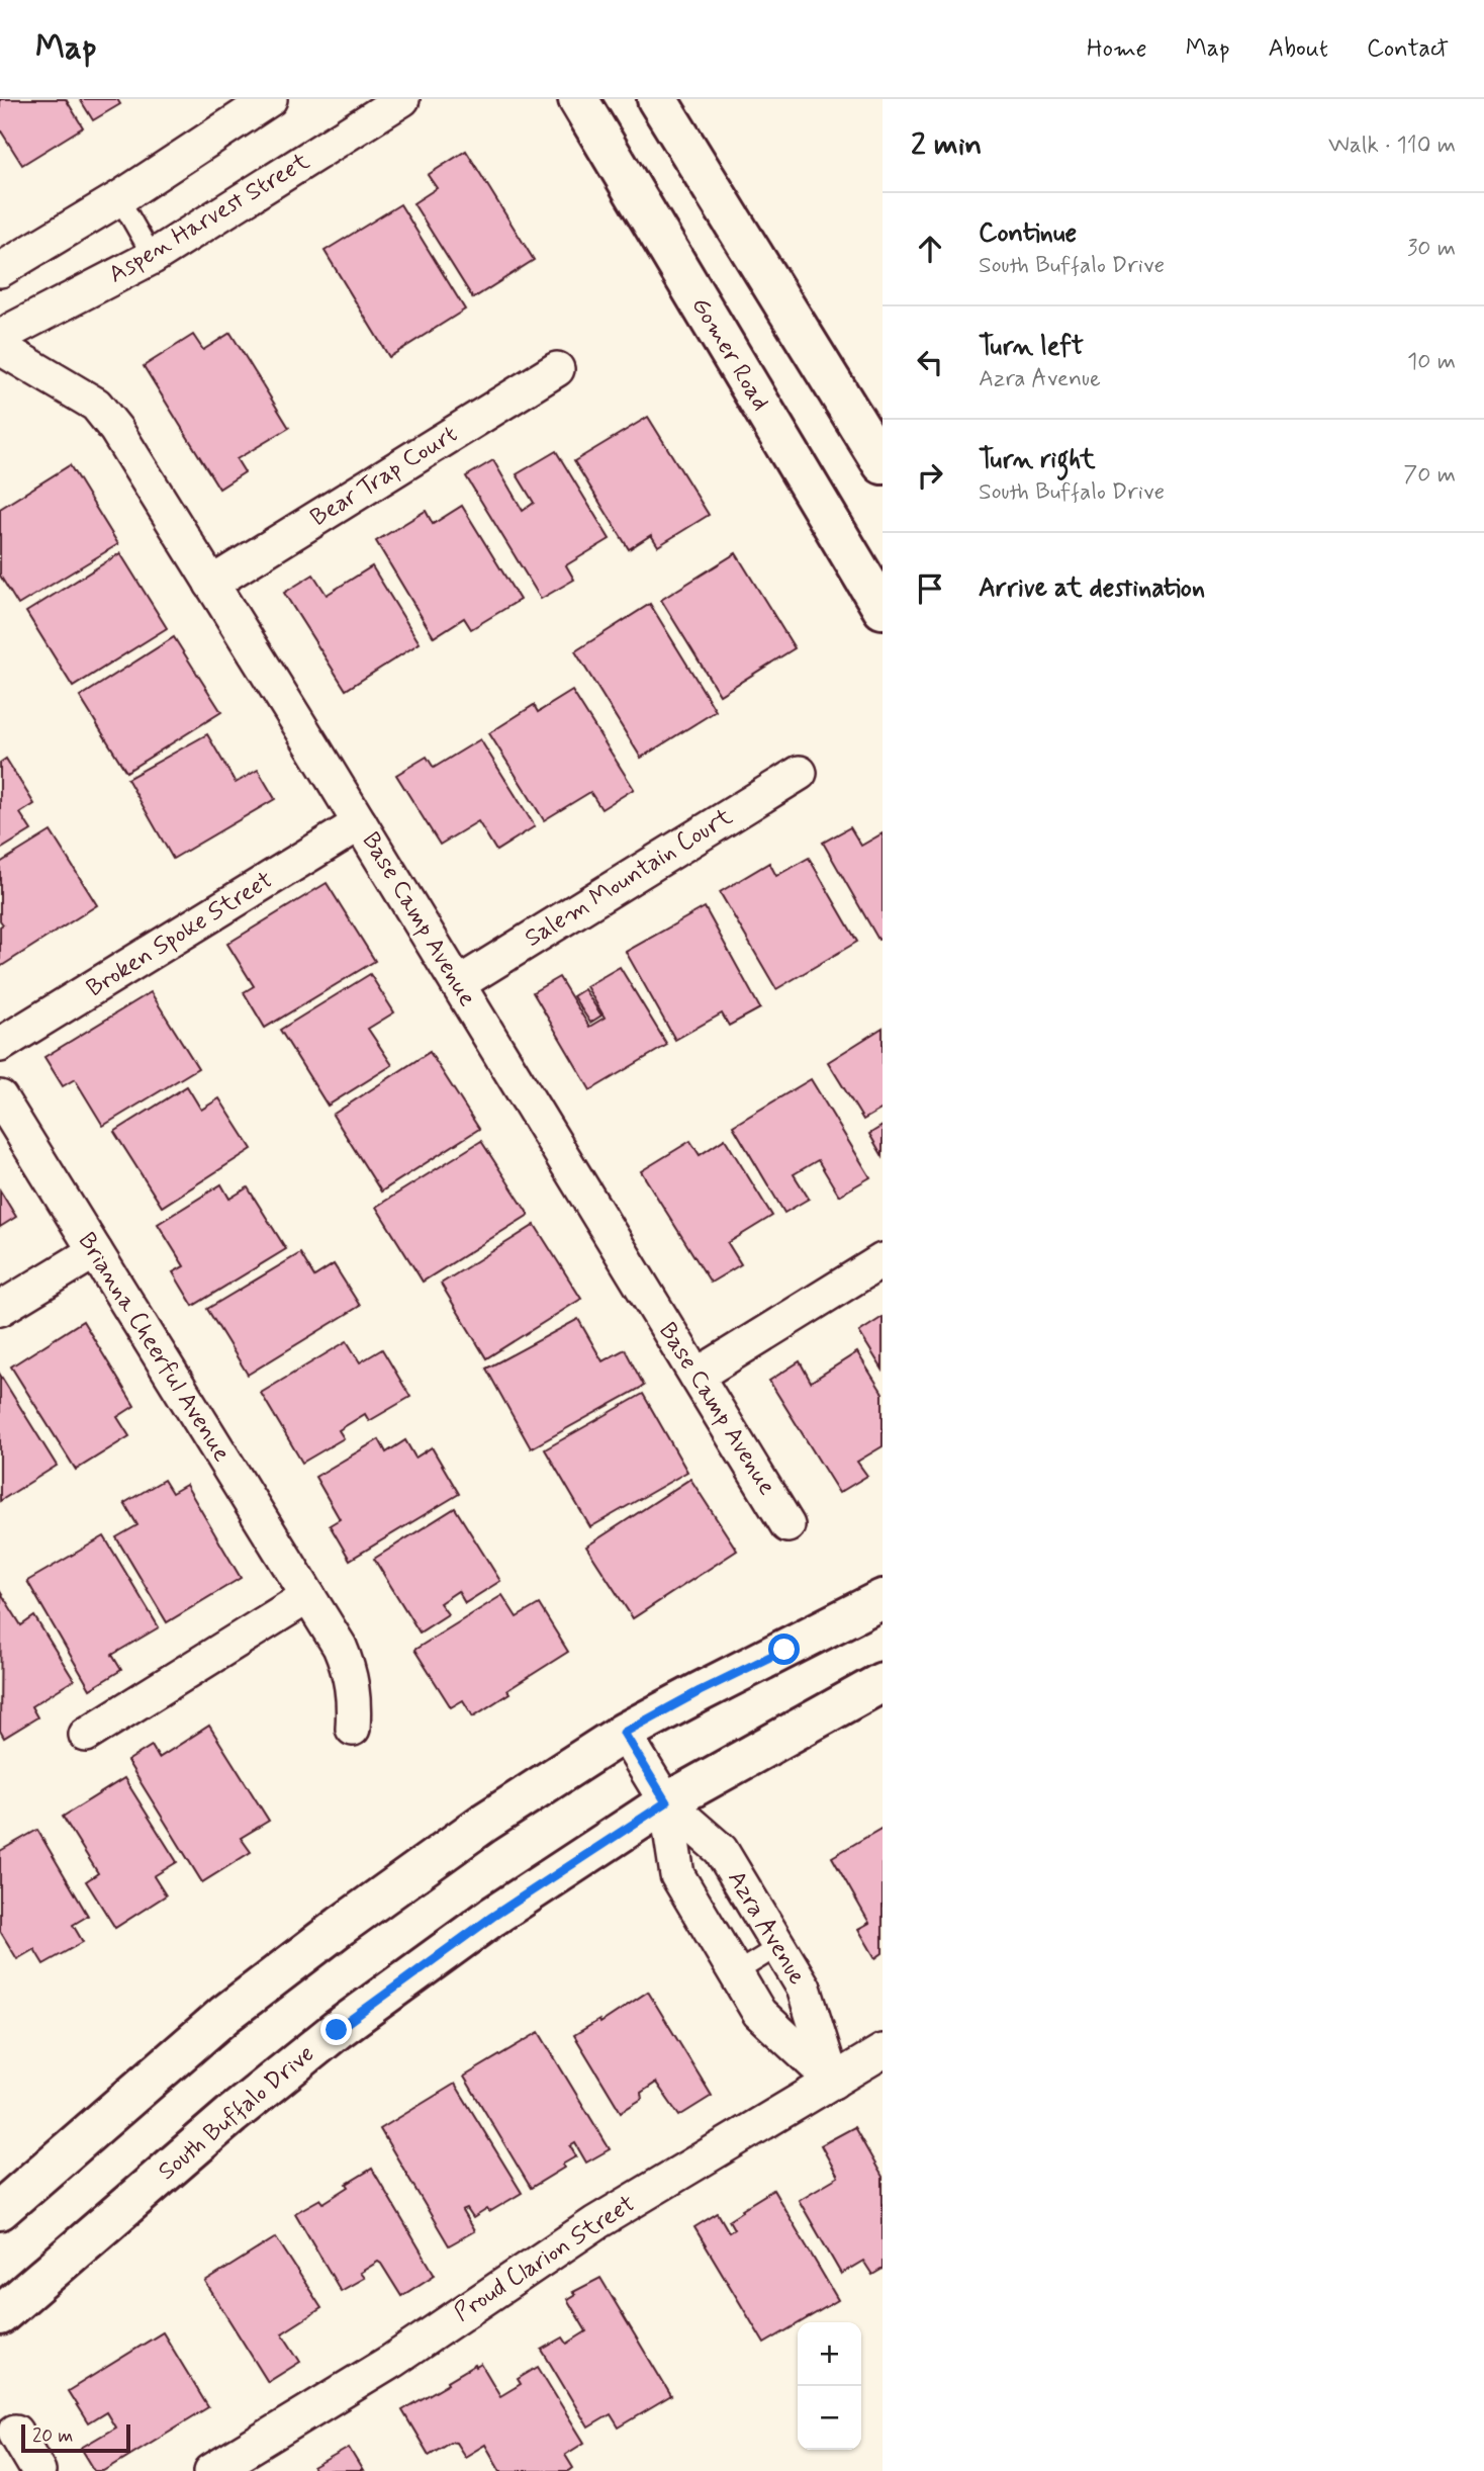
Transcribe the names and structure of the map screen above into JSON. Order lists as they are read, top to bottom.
{
  "streets": {
    "main road": ["Gomer Road", "South Buffalo Drive"],
    "street": [
      "Aspen Harvest Street",
      "Bear Trap Court",
      "Salem Mountain Court",
      "Base Camp Avenue",
      "Broken Spoke Street",
      "Brianna Cheerful Avenue",
      "Azra Avenue",
      "Proud Clarion Street"
    ]
  },
  "crossings": [
    ["Aspen Harvest Street", "Base Camp Avenue"],
    ["Bear Trap Court", "Base Camp Avenue"],
    ["Salem Mountain Court", "Base Camp Avenue"],
    ["Base Camp Avenue", "Broken Spoke Street"],
    ["Azra Avenue", "South Buffalo Drive"],
    ["Azra Avenue", "Proud Clarion Street"]
  ],
  "scale_bar": "20 m",
  "page": {
    "header": "Map",
    "nav": [
      "Home",
      "Map",
      "About",
      "Contact"
    ],
    "heading": ["2 min", "Walk · 110 m"],
    "list": [
      ["Continue", "South Buffalo Drive", "30 m"],
      ["Turn left", "Azra Avenue", "10 m"],
      ["Turn right", "South Buffalo Drive", "70 m"],
      "Arrive at destination"
    ],
    "map_buttons": ["+", "−"],
    "scale": "20 m"
  }
}
